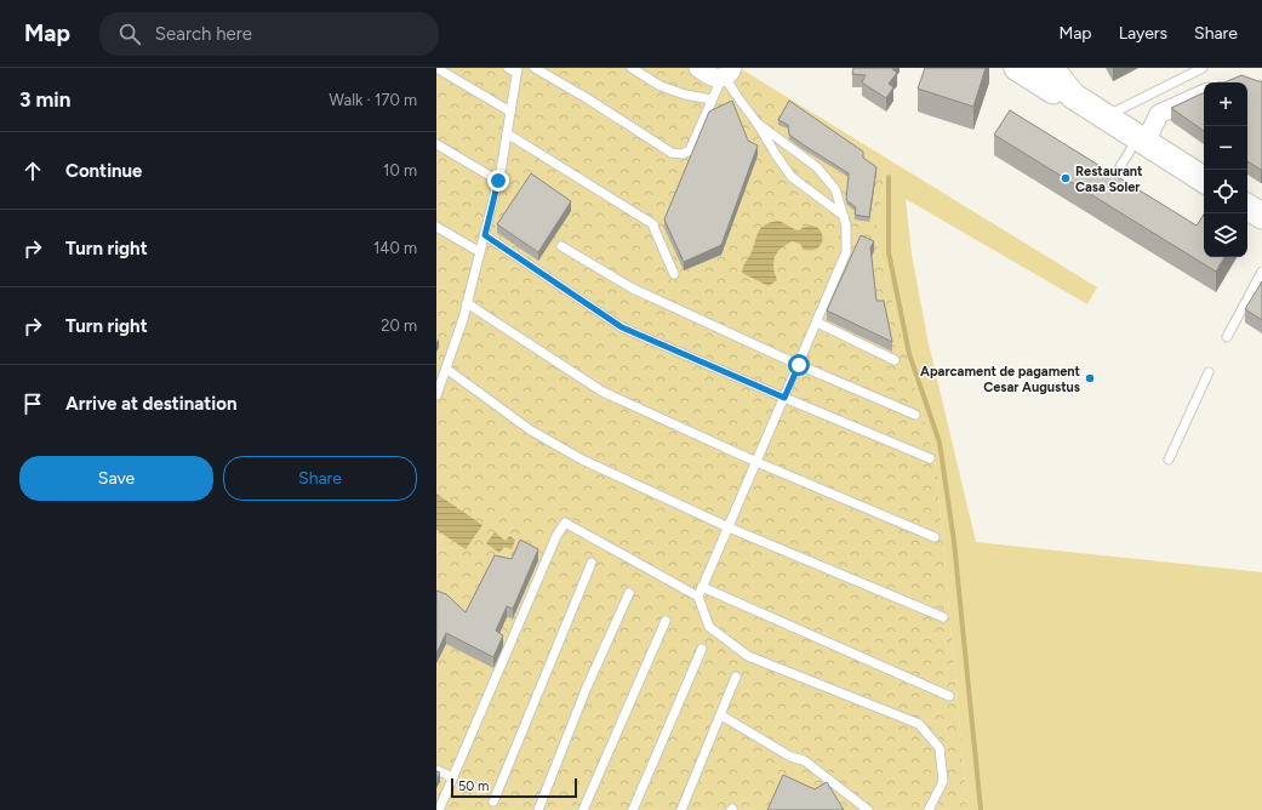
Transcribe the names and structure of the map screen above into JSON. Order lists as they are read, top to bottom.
{
  "places": ["Restaurant Casa Soler", "Aparcament de pagament Cesar Augustus"],
  "scale_bar": "50 m",
  "page": {
    "header": "Map",
    "search": "Search here",
    "nav": ["Map", "Layers", "Share"],
    "heading": ["3 min", "Walk · 170 m"],
    "map_buttons": ["+", "−"],
    "list": [
      ["Continue", "10 m"],
      ["Turn right", "140 m"],
      ["Turn right", "20 m"],
      "Arrive at destination"
    ],
    "buttons": ["Save", "Share"],
    "scale": "50 m"
  }
}
